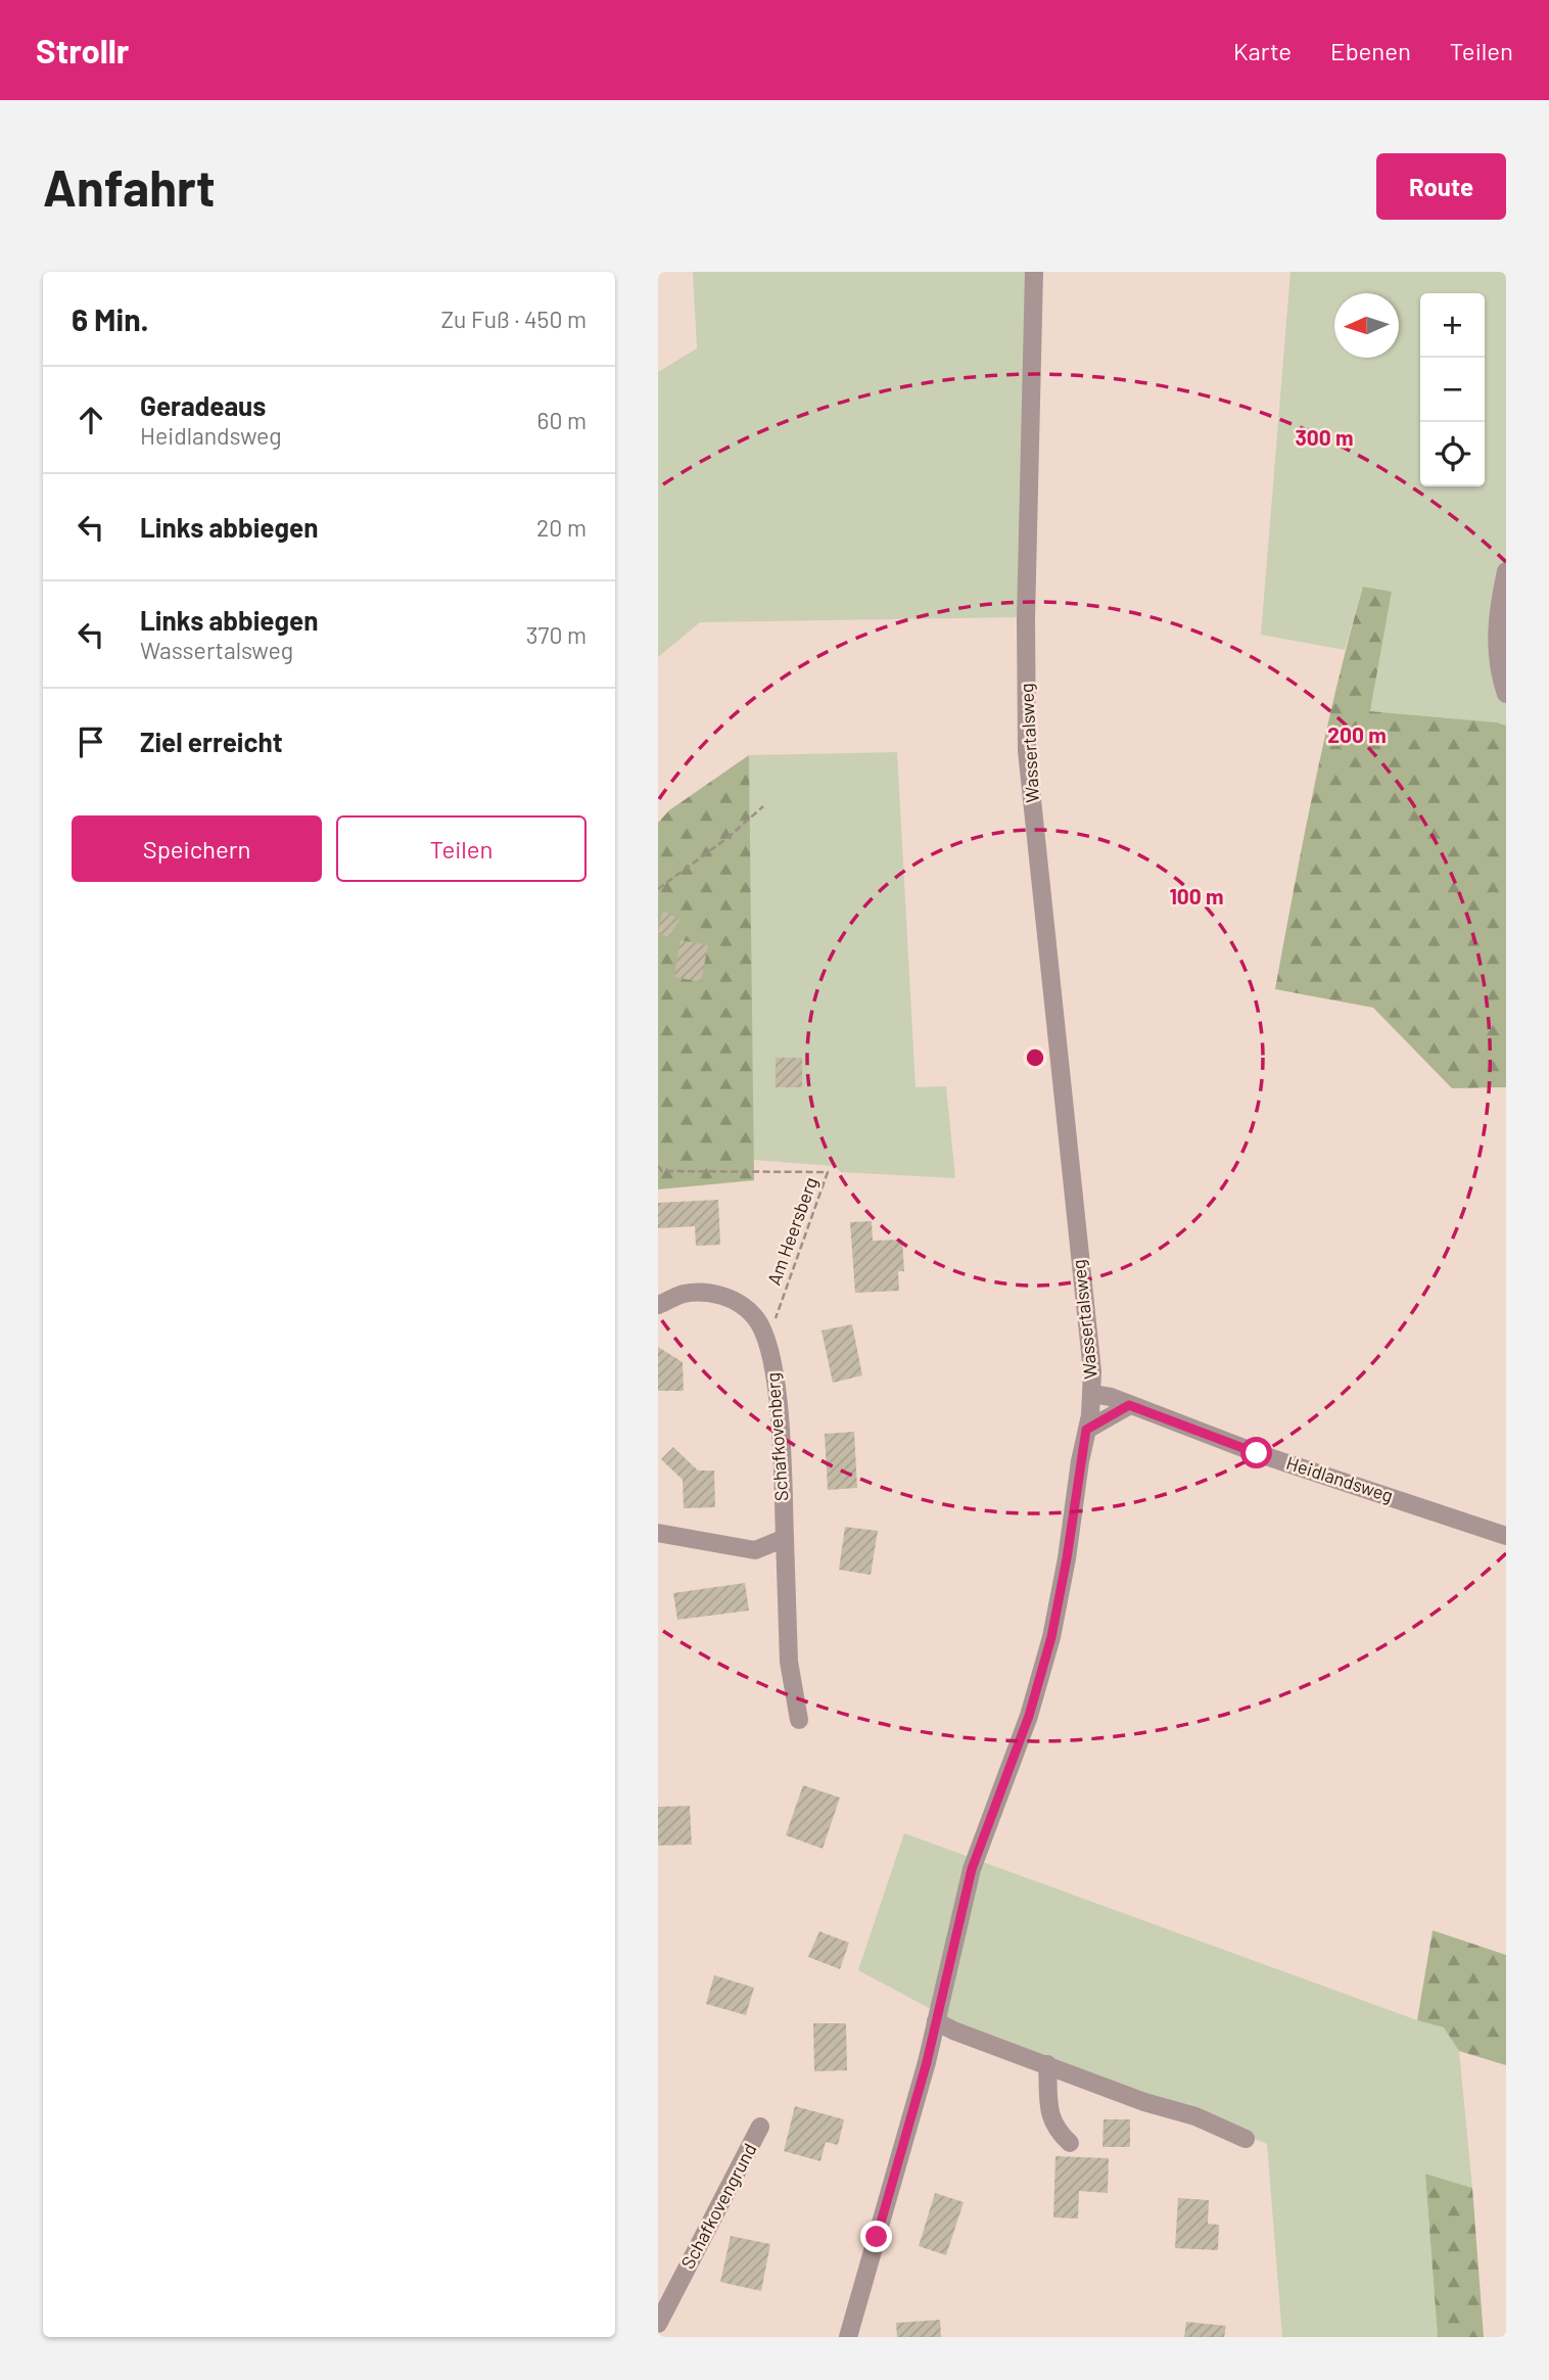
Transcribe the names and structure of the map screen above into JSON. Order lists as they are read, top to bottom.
{
  "streets": {
    "street": [
      "Wassertalsweg",
      "Schafkovenberg",
      "Heidlandsweg",
      "Schafkovengrund"
    ],
    "path": ["Am Heersberg"]
  },
  "crossings": [
    ["Wassertalsweg", "Heidlandsweg"],
    ["Am Heersberg", "Schafkovenberg"]
  ],
  "north": "left",
  "page": {
    "header": "Strollr",
    "nav": ["Karte", "Ebenen", "Teilen"],
    "buttons": [
      "Route",
      ["Speichern", "Teilen"]
    ],
    "title": "Anfahrt",
    "heading": ["6 Min.", "Zu Fuß · 450 m"],
    "map_buttons": ["+", "−"],
    "list": [
      ["Geradeaus", "Heidlandsweg", "60 m"],
      ["Links abbiegen", "20 m"],
      ["Links abbiegen", "Wassertalsweg", "370 m"],
      "Ziel erreicht"
    ]
  },
  "rings": ["300 m", "200 m", "100 m"]
}
